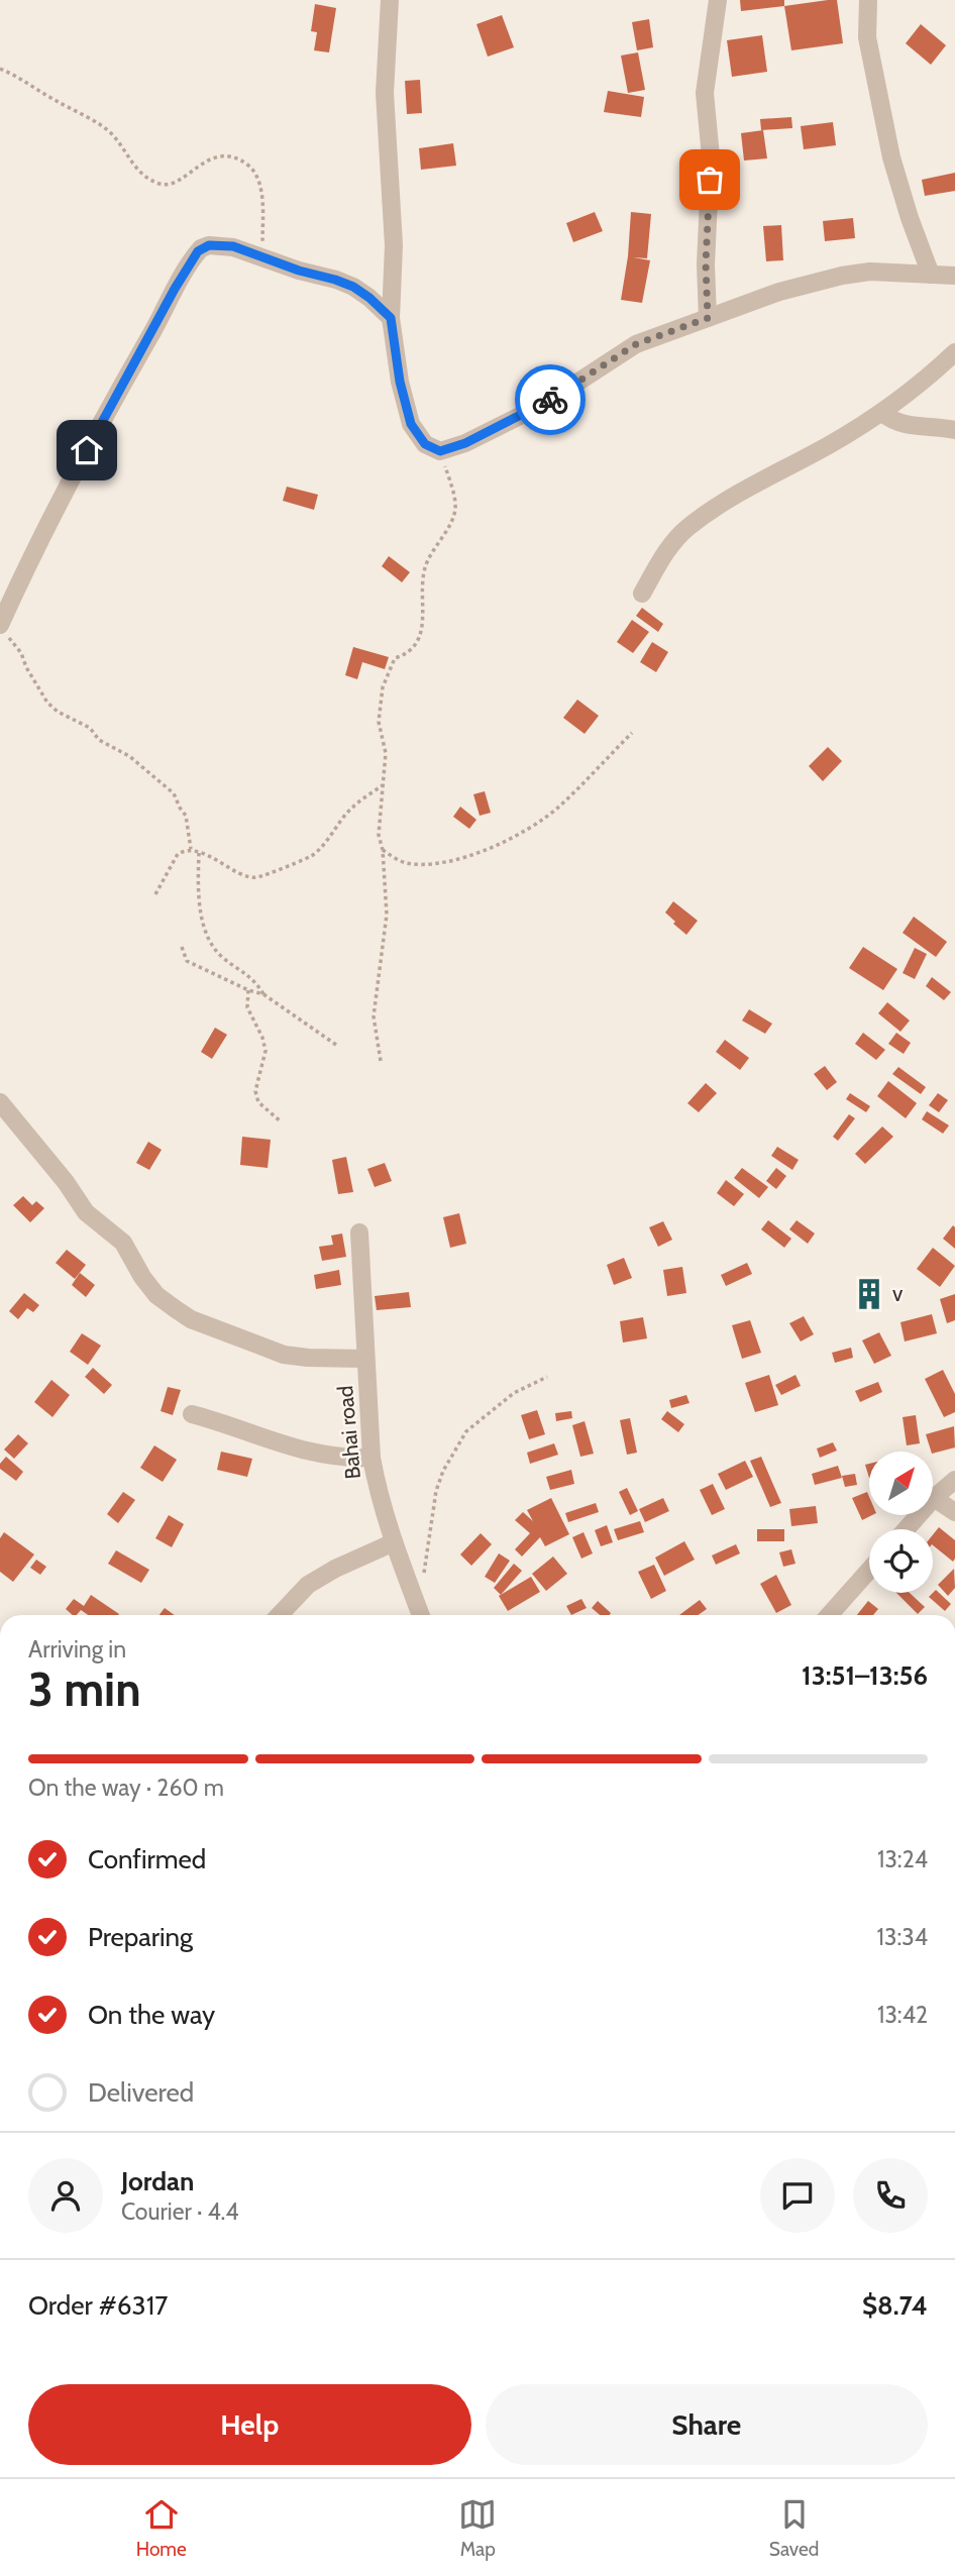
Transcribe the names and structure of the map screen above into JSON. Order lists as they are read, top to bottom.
{
  "streets": {
    "street": ["Bahai road"]
  },
  "places": {
    "building": ["v"]
  },
  "north": "top right",
  "page": {
    "heading": ["3 min", "Arriving in", "13:51–13:56"],
    "panel": [
      "Jordan",
      "Courier · 4.4",
      "Order #6317",
      "$8.74"
    ],
    "bar": "On the way · 260 m",
    "list": [
      ["Confirmed", "13:24"],
      ["Preparing", "13:34"],
      ["On the way", "13:42"],
      "Delivered"
    ],
    "buttons": ["Help", "Share"],
    "tabs": ["Home", "Map", "Saved"]
  }
}
